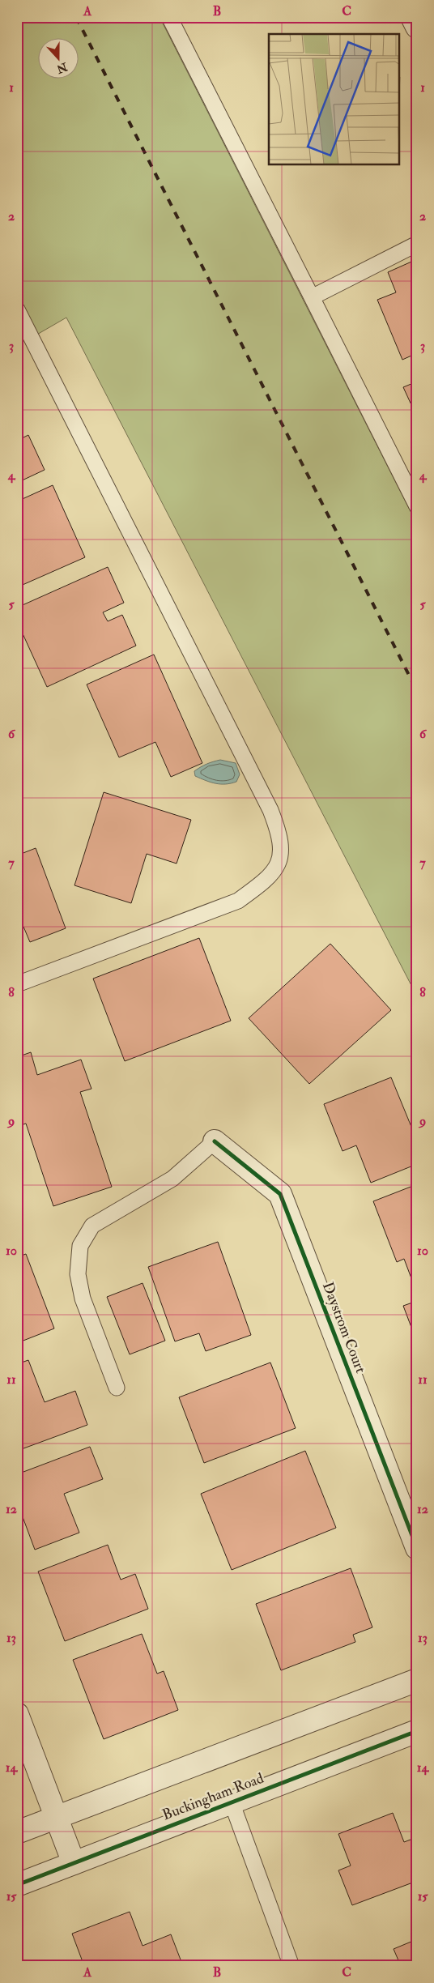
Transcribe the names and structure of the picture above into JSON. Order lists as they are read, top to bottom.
{
  "streets": {
    "street": ["Daystrom Court", "Buckingham Road"]
  },
  "north": "bottom",
  "grid": {
    "columns": ["A", "B", "C"],
    "rows": [
      "1",
      "2",
      "3",
      "4",
      "5",
      "6",
      "7",
      "8",
      "9",
      "10",
      "11",
      "12",
      "13",
      "14",
      "15"
    ]
  }
}
